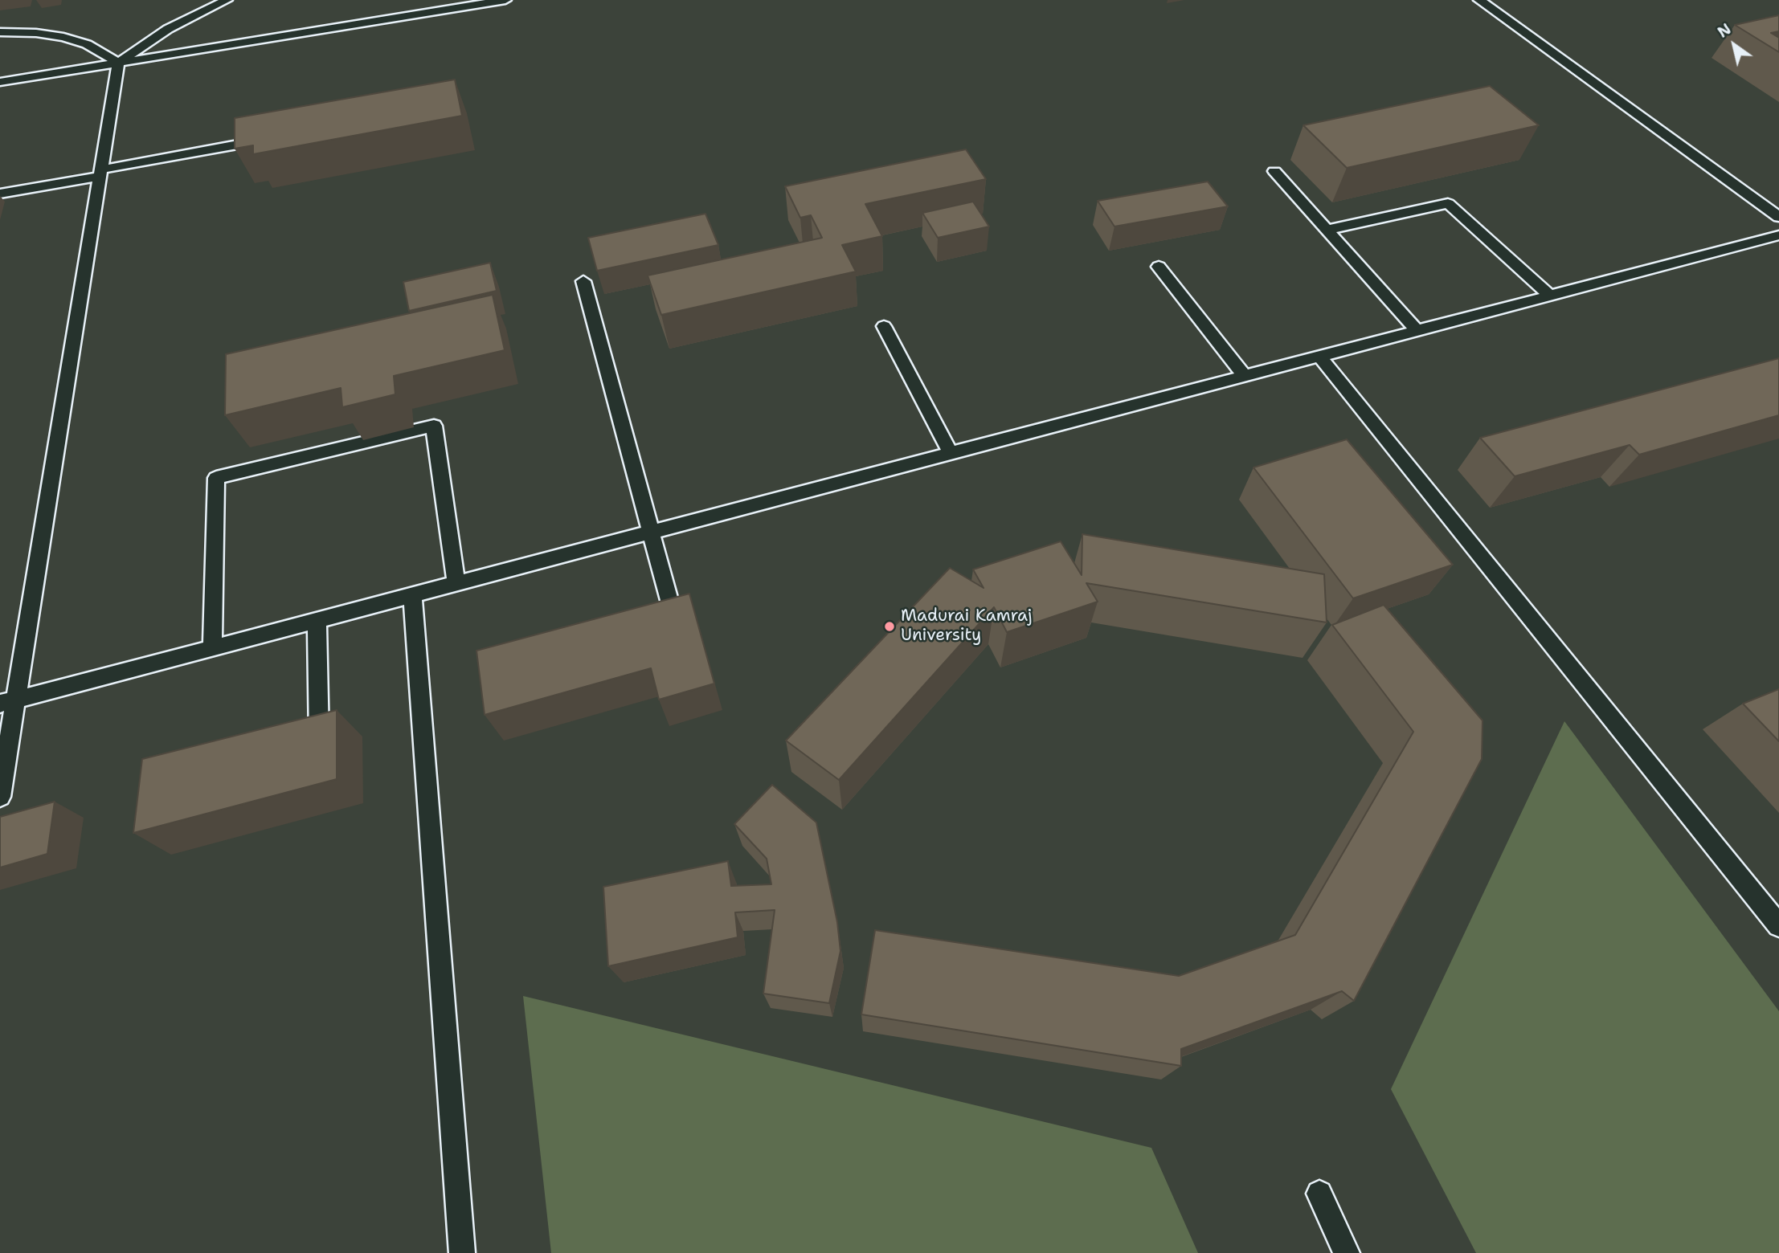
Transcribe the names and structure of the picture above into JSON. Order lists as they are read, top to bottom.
{
  "places": ["Madurai Kamraj University"],
  "north": "top left"
}
